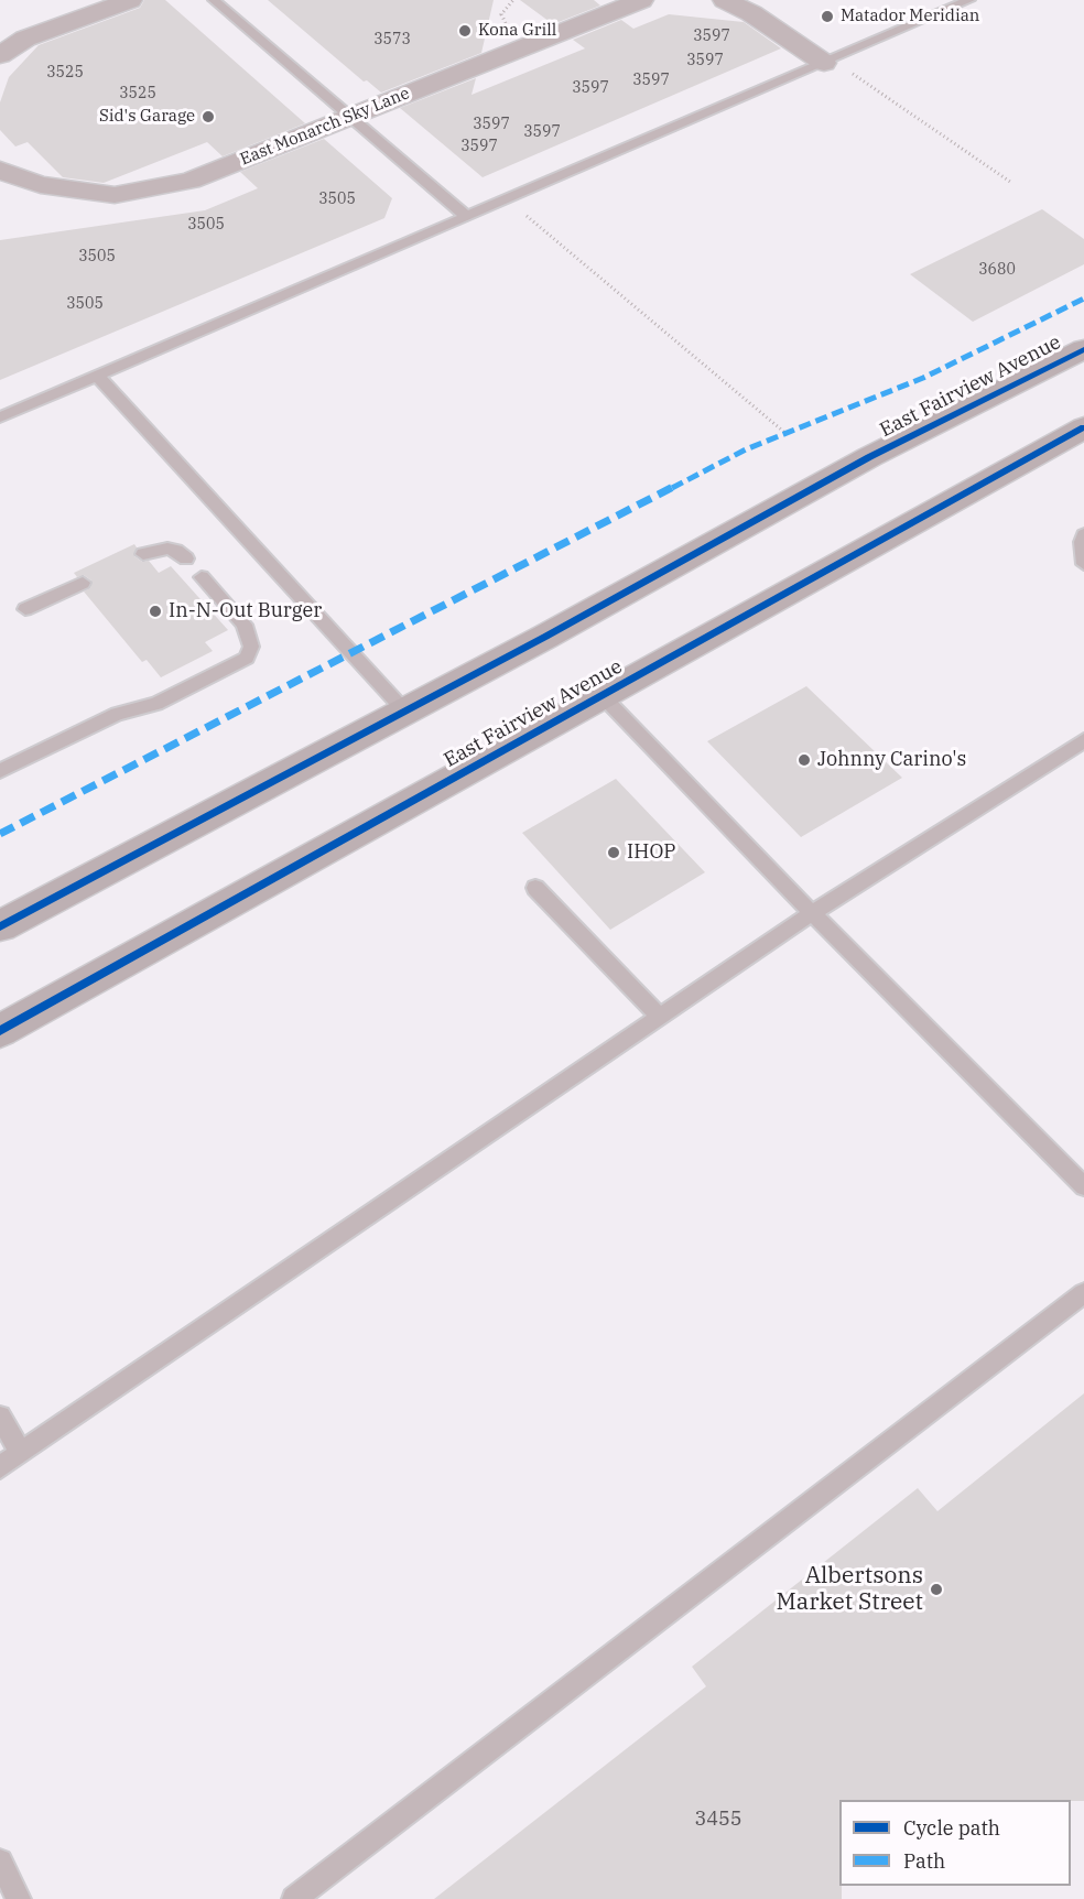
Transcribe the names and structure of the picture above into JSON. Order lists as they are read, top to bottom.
{
  "streets": {
    "main road": ["East Fairview Avenue"],
    "street": ["East Monarch Sky Lane"]
  },
  "places": [
    "Matador Meridian",
    "Kona Grill",
    "Sid's Garage",
    "In-N-Out Burger",
    "Johnny Carino's",
    "IHOP",
    "Albertsons Market Street"
  ],
  "house_numbers": [
    "3597",
    "3573",
    "3597",
    "3525",
    "3597",
    "3597",
    "3525",
    "3597",
    "3597",
    "3597",
    "3505",
    "3505",
    "3505",
    "3680",
    "3505",
    "3455"
  ],
  "legend": ["Cycle path", "Path"]
}
